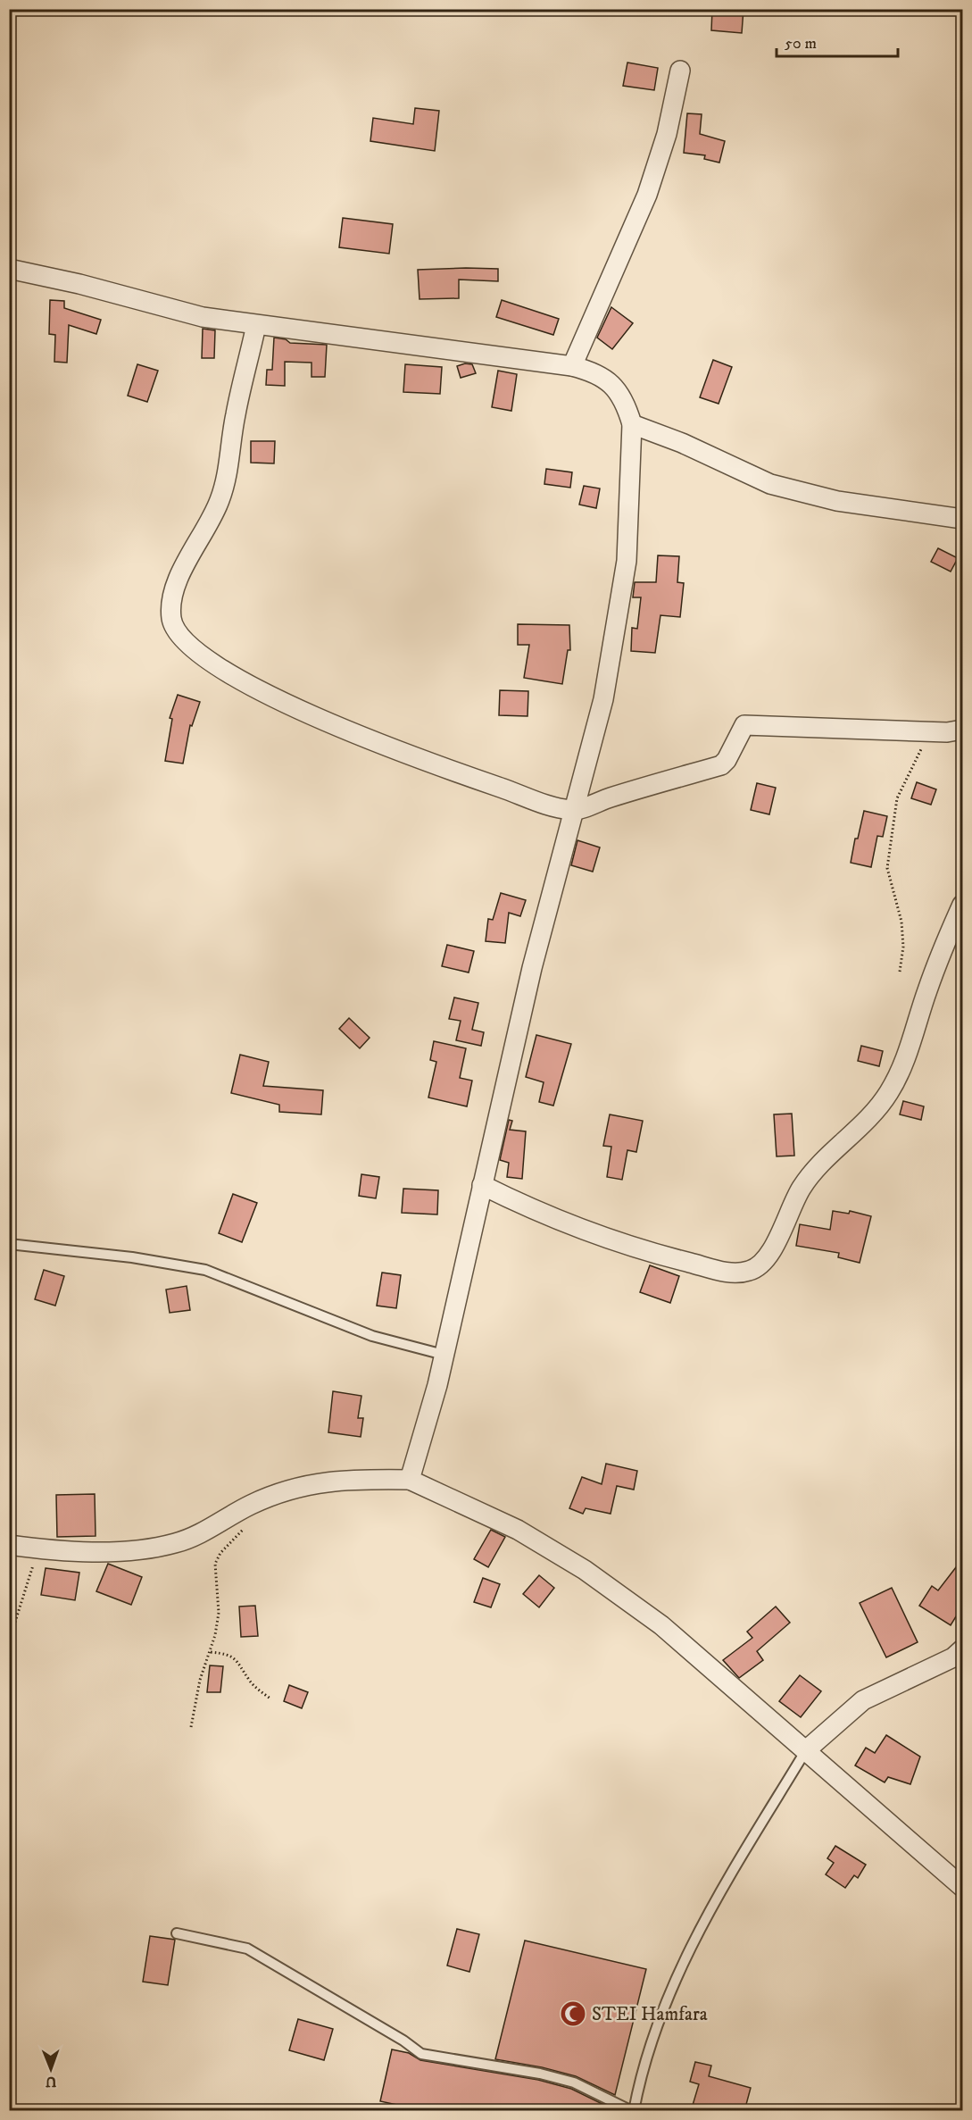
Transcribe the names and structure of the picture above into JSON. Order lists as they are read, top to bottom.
{
  "places": {
    "mosque": ["STEI Hamfara"]
  },
  "scale_bar": "50 m",
  "north": "bottom"
}
